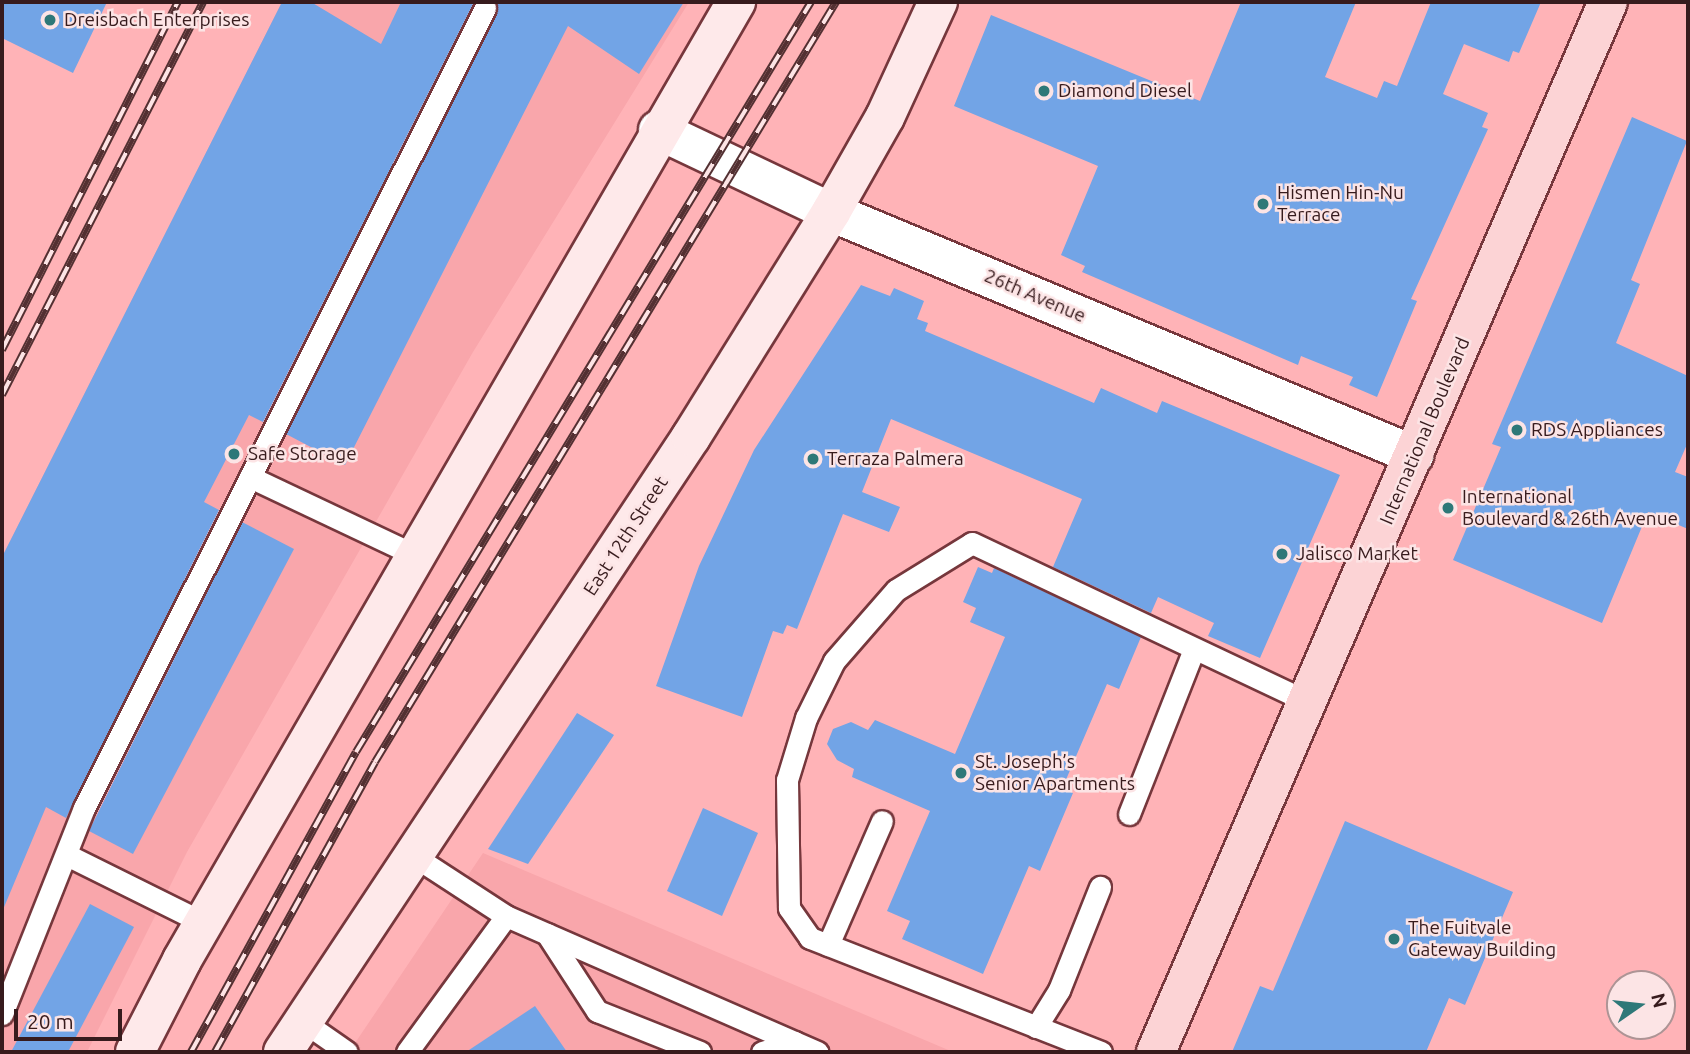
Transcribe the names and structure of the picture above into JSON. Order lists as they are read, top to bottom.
{
  "streets": {
    "main road": ["International Boulevard", "East 12th Street"],
    "street": ["26th Avenue"]
  },
  "crossings": [
    ["26th Avenue", "International Boulevard"],
    ["26th Avenue", "East 12th Street"]
  ],
  "places": [
    "Dreisbach Enterprises",
    "Diamond Diesel",
    "Hismen Hin-Nu Terrace",
    "RDS Appliances",
    "Safe Storage",
    "Terraza Palmera",
    "International Boulevard & 26th Avenue",
    "Jalisco Market",
    "St. Joseph’s Senior Apartments",
    "The Fuitvale Gateway Building"
  ],
  "scale_bar": "20 m",
  "north": "right"
}
